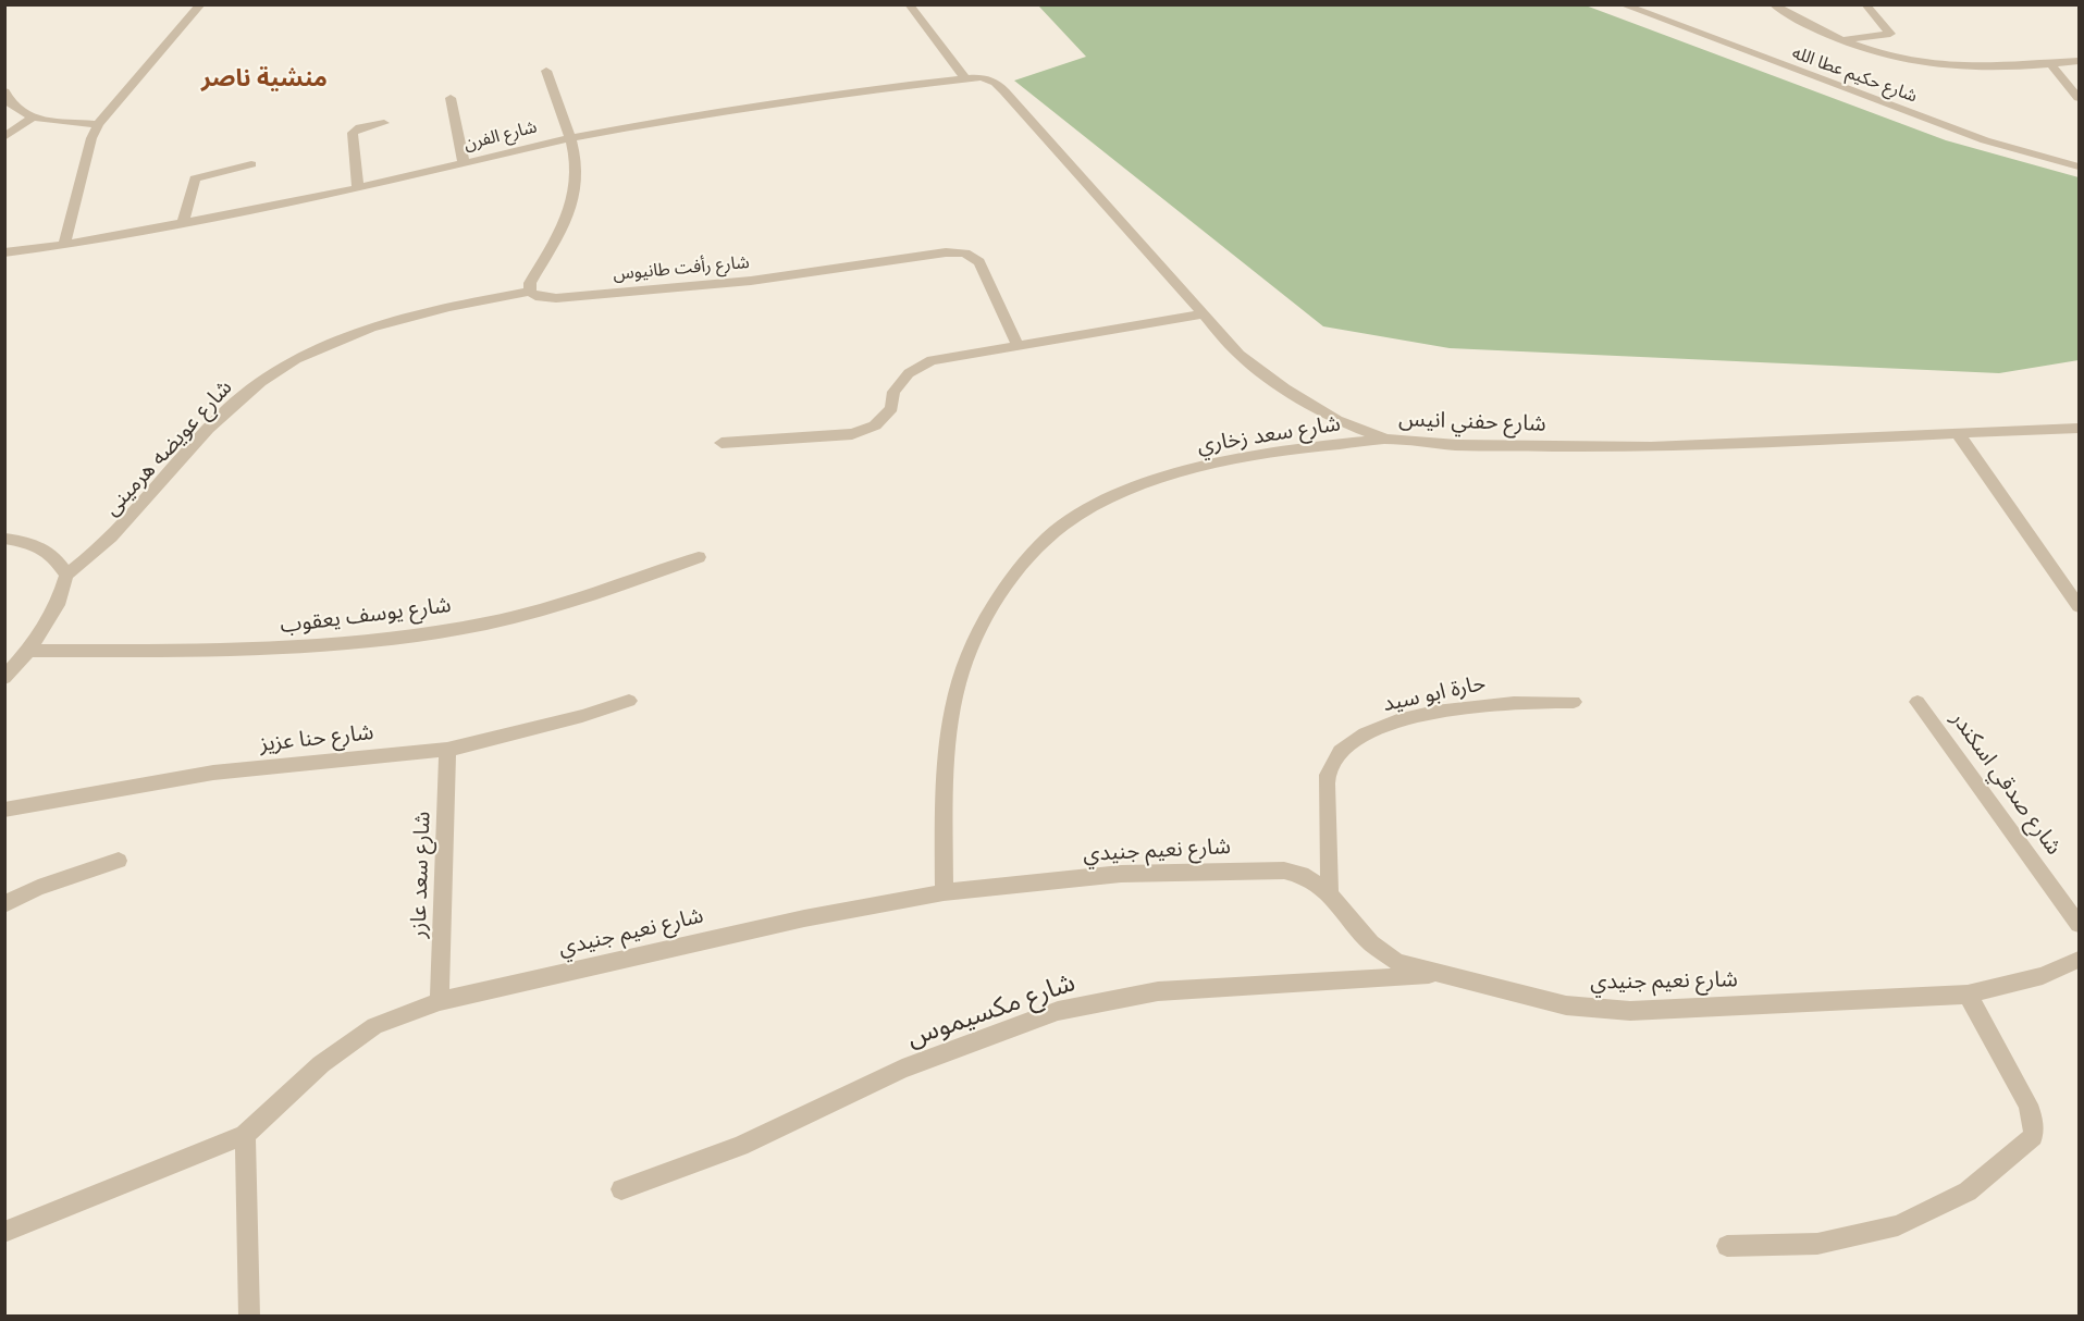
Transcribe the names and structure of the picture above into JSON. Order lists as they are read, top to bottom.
{
  "streets": {
    "street": [
      "شارع حكيم عطا الله",
      "شارع الفرن",
      "شارع رأفت طانيوس",
      "شارع حفني انيس",
      "شارع سعد زخاري",
      "شارع عويضه هرمينى",
      "شارع يوسف يعقوب",
      "حارة ابو سيد",
      "شارع حنا عزيز",
      "شارع صدقي اسكندر",
      "شارع نعيم جنيدي",
      "شارع سعد عازر",
      "شارع مكسيموس"
    ]
  },
  "crossings": [
    ["شارع الفرن", "شارع حفني انيس"],
    ["شارع رأفت طانيوس", "شارع عويضه هرمينى"],
    ["شارع حفني انيس", "شارع سعد زخاري"],
    ["شارع سعد زخاري", "شارع نعيم جنيدي"],
    ["حارة ابو سيد", "شارع نعيم جنيدي"],
    ["شارع حنا عزيز", "شارع سعد عازر"],
    ["شارع نعيم جنيدي", "شارع سعد عازر"],
    ["شارع نعيم جنيدي", "شارع مكسيموس"]
  ],
  "districts": ["منشية ناصر"]
}
